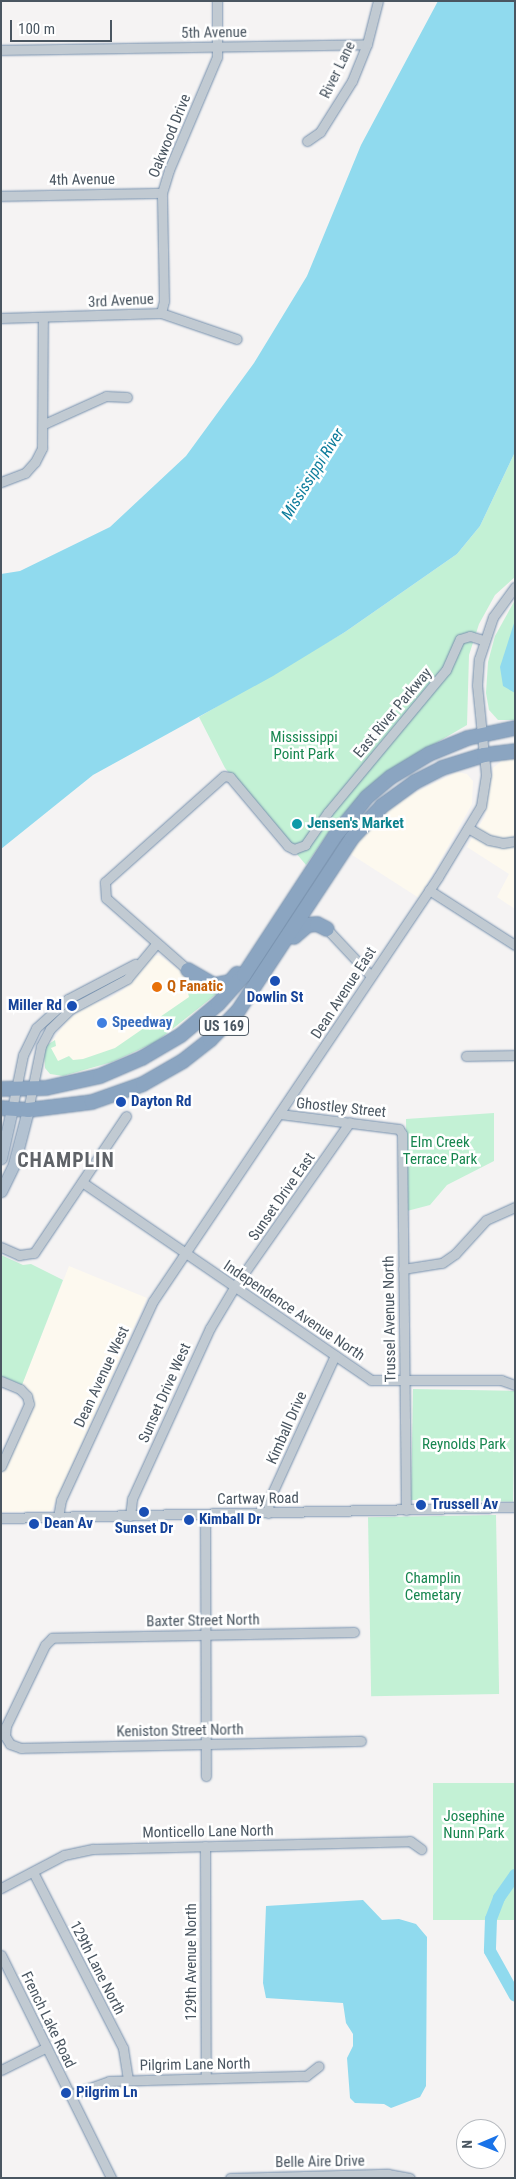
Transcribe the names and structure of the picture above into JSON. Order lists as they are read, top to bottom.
{
  "streets": {
    "highway": ["US 169"],
    "street": [
      "5th Avenue",
      "River Lane",
      "Oakwood Drive",
      "4th Avenue",
      "3rd Avenue",
      "East River Parkway",
      "Dean Avenue East",
      "Ghostley Street",
      "Sunset Drive East",
      "Independence Avenue North",
      "Trussel Avenue North",
      "Dean Avenue West",
      "Sunset Drive West",
      "Kimball Drive",
      "Cartway Road",
      "Baxter Street North",
      "Keniston Street North",
      "Monticello Lane North",
      "129th Avenue North",
      "129th Lane North",
      "French Lake Road",
      "Pilgrim Lane North",
      "Belle Aire Drive"
    ]
  },
  "crossings": [
    ["5th Avenue", "River Lane"],
    ["5th Avenue", "Oakwood Drive"],
    ["Oakwood Drive", "4th Avenue"],
    ["Oakwood Drive", "3rd Avenue"],
    ["East River Parkway", "Dean Avenue East"],
    ["Dean Avenue East", "US 169"],
    ["Dean Avenue East", "Ghostley Street"],
    ["Dean Avenue East", "Independence Avenue North"],
    ["Dean Avenue East", "Dean Avenue West"],
    ["Ghostley Street", "Sunset Drive East"],
    ["Ghostley Street", "Trussel Avenue North"],
    ["Sunset Drive East", "Independence Avenue North"],
    ["Sunset Drive East", "Sunset Drive West"],
    ["Independence Avenue North", "Trussel Avenue North"],
    ["Independence Avenue North", "Dean Avenue West"],
    ["Independence Avenue North", "Sunset Drive West"],
    ["Independence Avenue North", "Kimball Drive"],
    ["Trussel Avenue North", "Cartway Road"],
    ["Dean Avenue West", "Cartway Road"],
    ["Sunset Drive West", "Cartway Road"],
    ["Kimball Drive", "Cartway Road"],
    ["Baxter Street North", "Keniston Street North"],
    ["Monticello Lane North", "129th Avenue North"],
    ["Monticello Lane North", "129th Lane North"],
    ["129th Avenue North", "Pilgrim Lane North"],
    ["129th Lane North", "Pilgrim Lane North"],
    ["French Lake Road", "Pilgrim Lane North"]
  ],
  "districts": ["CHAMPLIN"],
  "water": ["Mississippi River"],
  "parks": [
    "Mississippi Point Park",
    "Elm Creek Terrace Park",
    "Reynolds Park",
    "Champlin Cemetary",
    "Josephine Nunn Park"
  ],
  "places": [
    "Jensen's Market",
    "Dowlin St",
    "Q Fanatic",
    "Miller Rd",
    "Speedway",
    "Dayton Rd",
    "Trussell Av",
    "Sunset Dr",
    "Kimball Dr",
    "Dean Av",
    "Pilgrim Ln"
  ],
  "scale_bar": "100 m",
  "north": "left"
}
